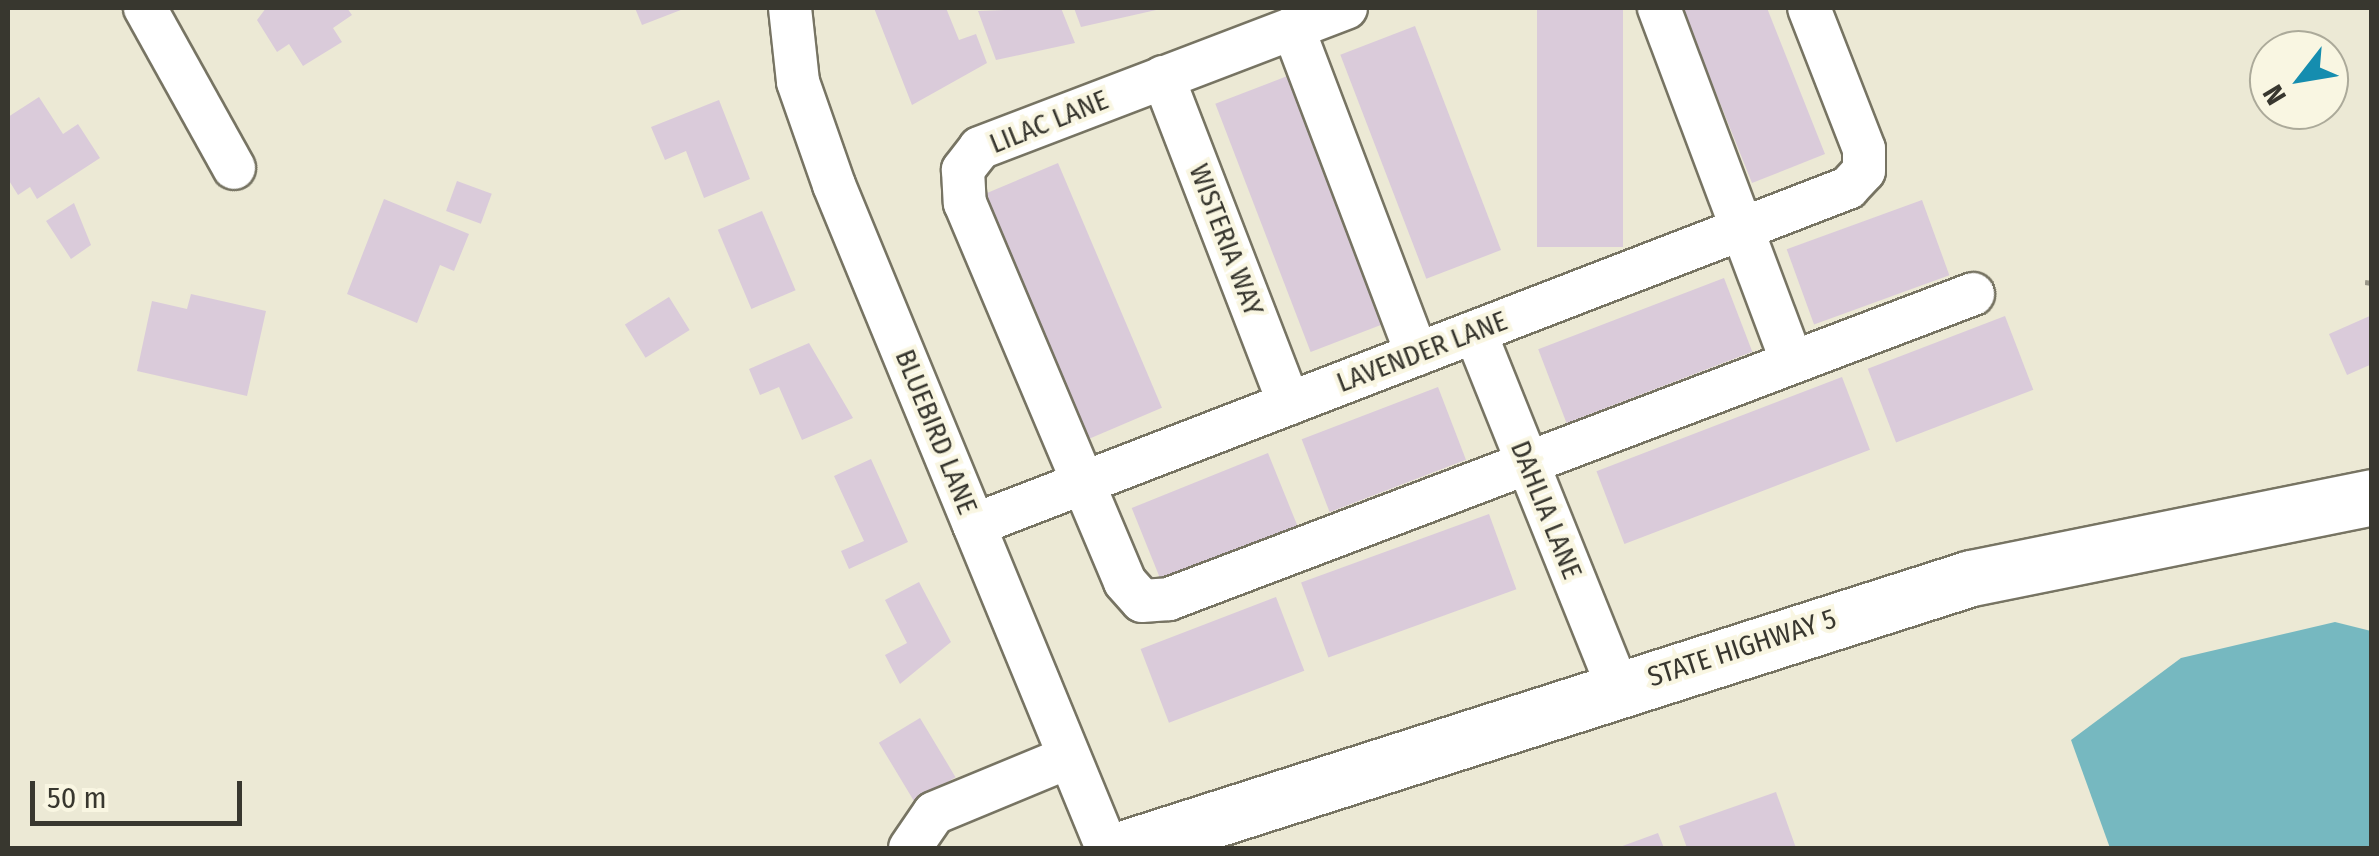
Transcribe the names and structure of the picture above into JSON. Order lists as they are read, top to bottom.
{
  "streets": {
    "main road": ["STATE HIGHWAY 5"],
    "street": [
      "LILAC LANE",
      "WISTERIA WAY",
      "LAVENDER LANE",
      "BLUEBIRD LANE",
      "DAHLIA LANE"
    ]
  },
  "crossings": [
    ["LILAC LANE", "WISTERIA WAY"],
    ["LILAC LANE", "LAVENDER LANE"],
    ["LILAC LANE", "DAHLIA LANE"],
    ["WISTERIA WAY", "LAVENDER LANE"],
    ["LAVENDER LANE", "BLUEBIRD LANE"],
    ["LAVENDER LANE", "DAHLIA LANE"],
    ["DAHLIA LANE", "STATE HIGHWAY 5"]
  ],
  "scale_bar": "50 m",
  "north": "bottom left"
}
